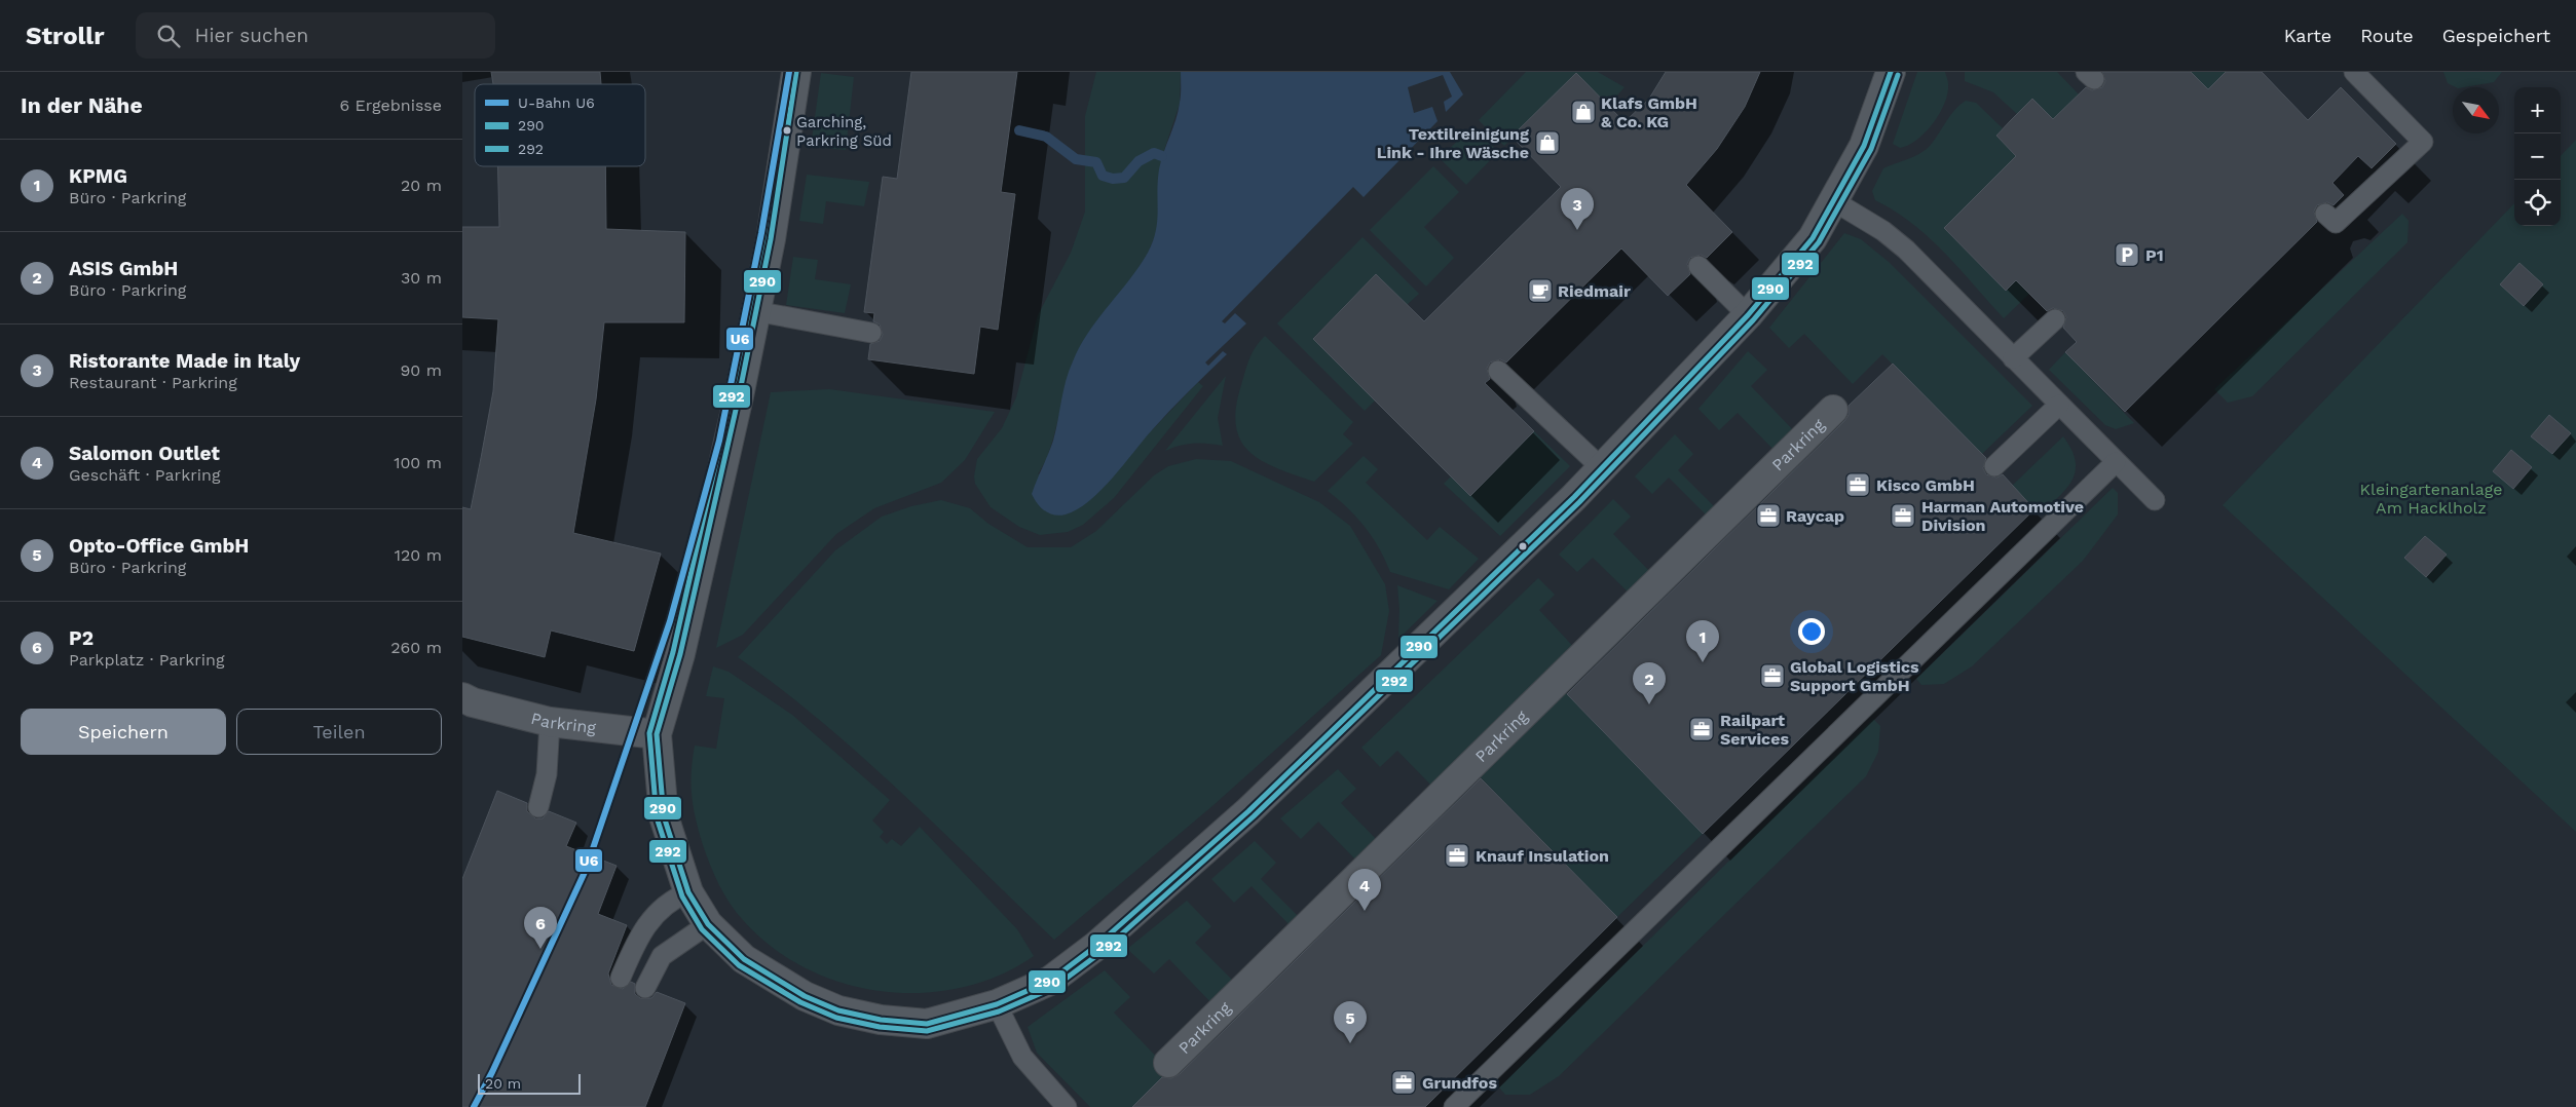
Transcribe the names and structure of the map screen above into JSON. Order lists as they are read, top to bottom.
{
  "streets": {
    "street": ["Parkring"]
  },
  "parks": ["Kleingartenanlage Am Hacklholz"],
  "places": {
    "shop": ["Klafs GmbH & Co. KG", "Textilreinigung Link - Ihre Wäsche"],
    "other": ["Garching, Parkring Süd"],
    "parking": ["P1"],
    "cafe": ["Riedmair"],
    "office": [
      "Kisco GmbH",
      "Raycap",
      "Harman Automotive Division",
      "Global Logistics Support GmbH",
      "Railpart Services",
      "Knauf Insulation",
      "Grundfos"
    ]
  },
  "lines": ["metro line U6", "transit line 290", "transit line 292"],
  "legend": ["U-Bahn U6", "290", "292"],
  "scale_bar": "20 m",
  "north": "bottom right",
  "page": {
    "header": "Strollr",
    "search": "Hier suchen",
    "nav": ["Karte", "Route", "Gespeichert"],
    "heading": ["In der Nähe", "6 Ergebnisse"],
    "map_buttons": ["+", "−"],
    "list": [
      {
        "mark": "1",
        "name": "KPMG",
        "note": "Büro · Parkring",
        "value": "20 m"
      },
      {
        "mark": "2",
        "name": "ASIS GmbH",
        "note": "Büro · Parkring",
        "value": "30 m"
      },
      {
        "mark": "3",
        "name": "Ristorante Made in Italy",
        "note": "Restaurant · Parkring",
        "value": "90 m"
      },
      {
        "mark": "4",
        "name": "Salomon Outlet",
        "note": "Geschäft · Parkring",
        "value": "100 m"
      },
      {
        "mark": "5",
        "name": "Opto-Office GmbH",
        "note": "Büro · Parkring",
        "value": "120 m"
      },
      {
        "mark": "6",
        "name": "P2",
        "note": "Parkplatz · Parkring",
        "value": "260 m"
      }
    ],
    "pins": [
      "3",
      "1",
      "2",
      "4",
      "6",
      "5"
    ],
    "buttons": ["Speichern", "Teilen"],
    "scale": "20 m"
  }
}
